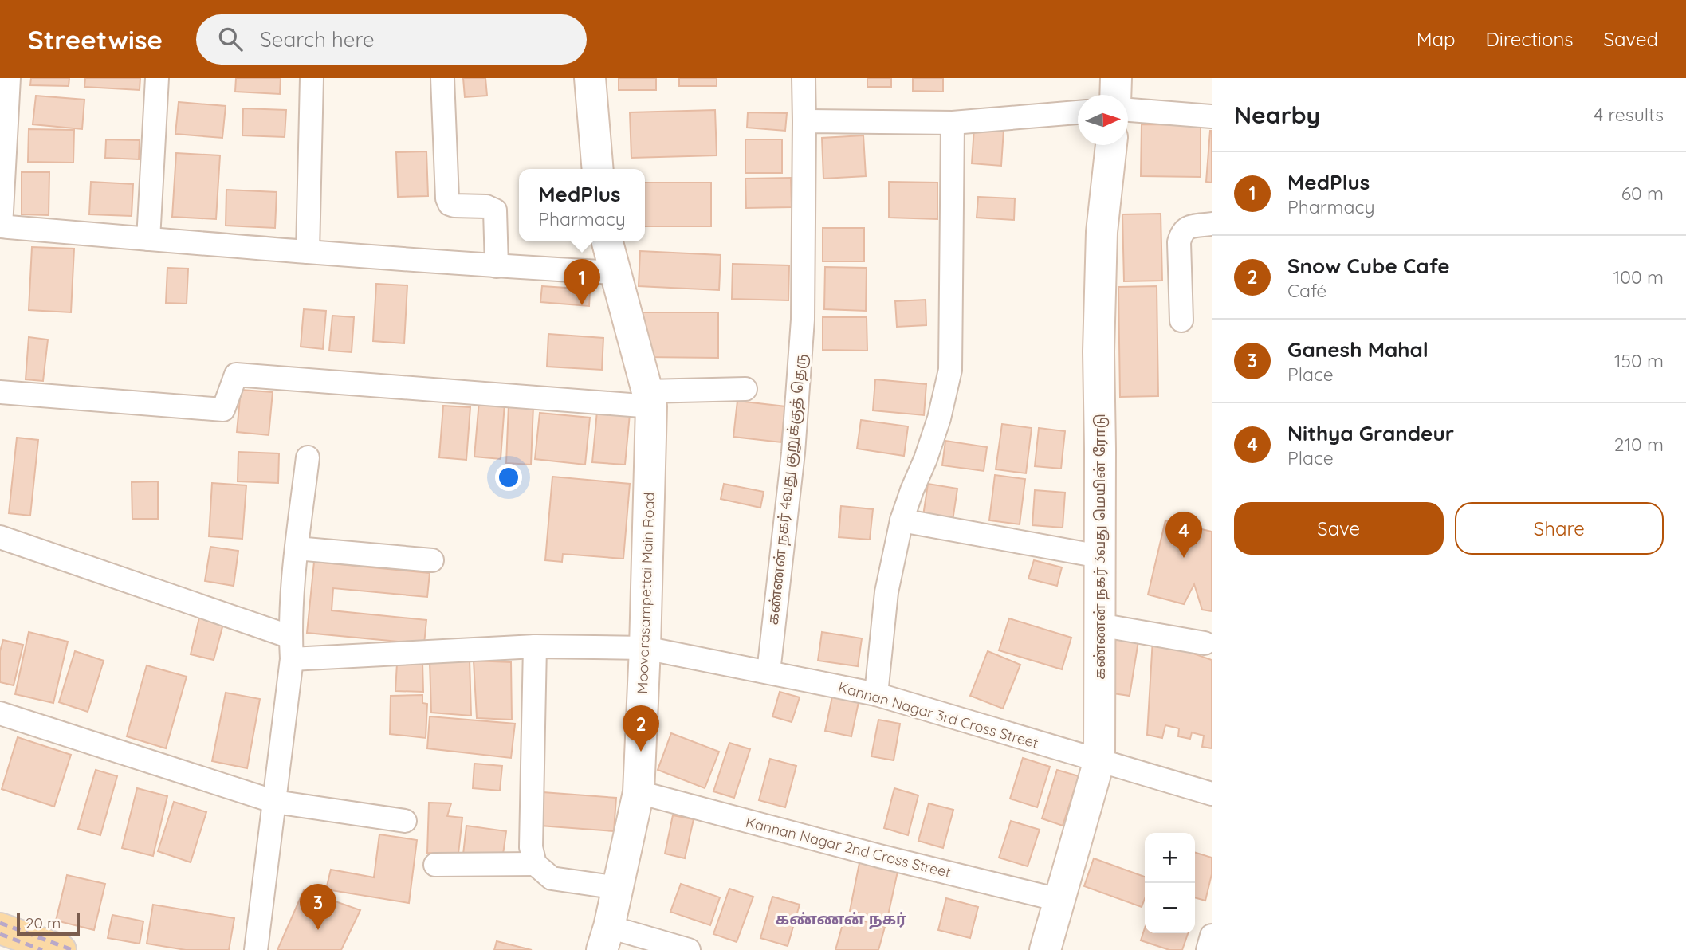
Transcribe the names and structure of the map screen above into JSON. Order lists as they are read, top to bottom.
{
  "streets": {
    "street": [
      "கண்ணன் நகர் 4வது குறுக்குத் தெரு",
      "கண்ணன் நகர் 3வது மெயின் ரோடு",
      "Moovarasampettai Main Road",
      "Kannan Nagar 3rd Cross Street",
      "Kannan Nagar 2nd Cross Street"
    ]
  },
  "crossings": [
    ["கண்ணன் நகர் 4வது குறுக்குத் தெரு", "Kannan Nagar 3rd Cross Street"],
    ["கண்ணன் நகர் 3வது மெயின் ரோடு", "Kannan Nagar 3rd Cross Street"],
    ["கண்ணன் நகர் 3வது மெயின் ரோடு", "Kannan Nagar 2nd Cross Street"],
    ["Moovarasampettai Main Road", "Kannan Nagar 3rd Cross Street"],
    ["Moovarasampettai Main Road", "Kannan Nagar 2nd Cross Street"]
  ],
  "districts": ["கண்ணன் நகர்"],
  "scale_bar": "20 m",
  "north": "right",
  "page": {
    "header": "Streetwise",
    "search": "Search here",
    "nav": ["Map", "Directions", "Saved"],
    "heading": ["Nearby", "4 results"],
    "list": [
      {
        "mark": "1",
        "name": "MedPlus",
        "note": "Pharmacy",
        "value": "60 m"
      },
      {
        "mark": "2",
        "name": "Snow Cube Cafe",
        "note": "Café",
        "value": "100 m"
      },
      {
        "mark": "3",
        "name": "Ganesh Mahal",
        "note": "Place",
        "value": "150 m"
      },
      {
        "mark": "4",
        "name": "Nithya Grandeur",
        "note": "Place",
        "value": "210 m"
      }
    ],
    "popup": ["MedPlus", "Pharmacy"],
    "pins": [
      "1",
      "4",
      "2",
      "3"
    ],
    "buttons": ["Save", "Share"],
    "map_buttons": ["+", "−"],
    "scale": "20 m"
  }
}
